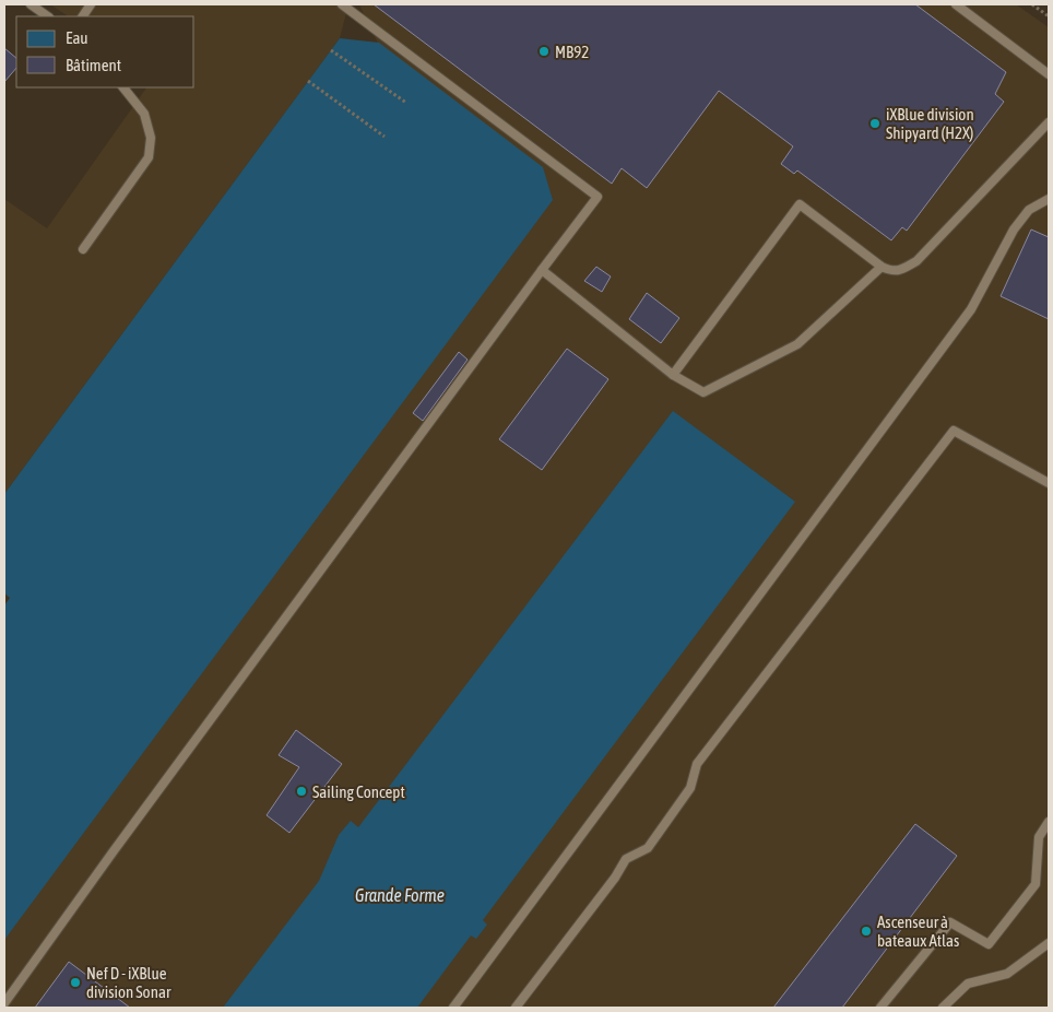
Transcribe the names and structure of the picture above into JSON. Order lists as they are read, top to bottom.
{
  "water": ["Grande Forme"],
  "places": [
    "MB92",
    "iXBlue division Shipyard (H2X)",
    "Sailing Concept",
    "Ascenseur à bateaux Atlas",
    "Nef D - iXBlue division Sonar"
  ],
  "legend": ["Eau", "Bâtiment"]
}
